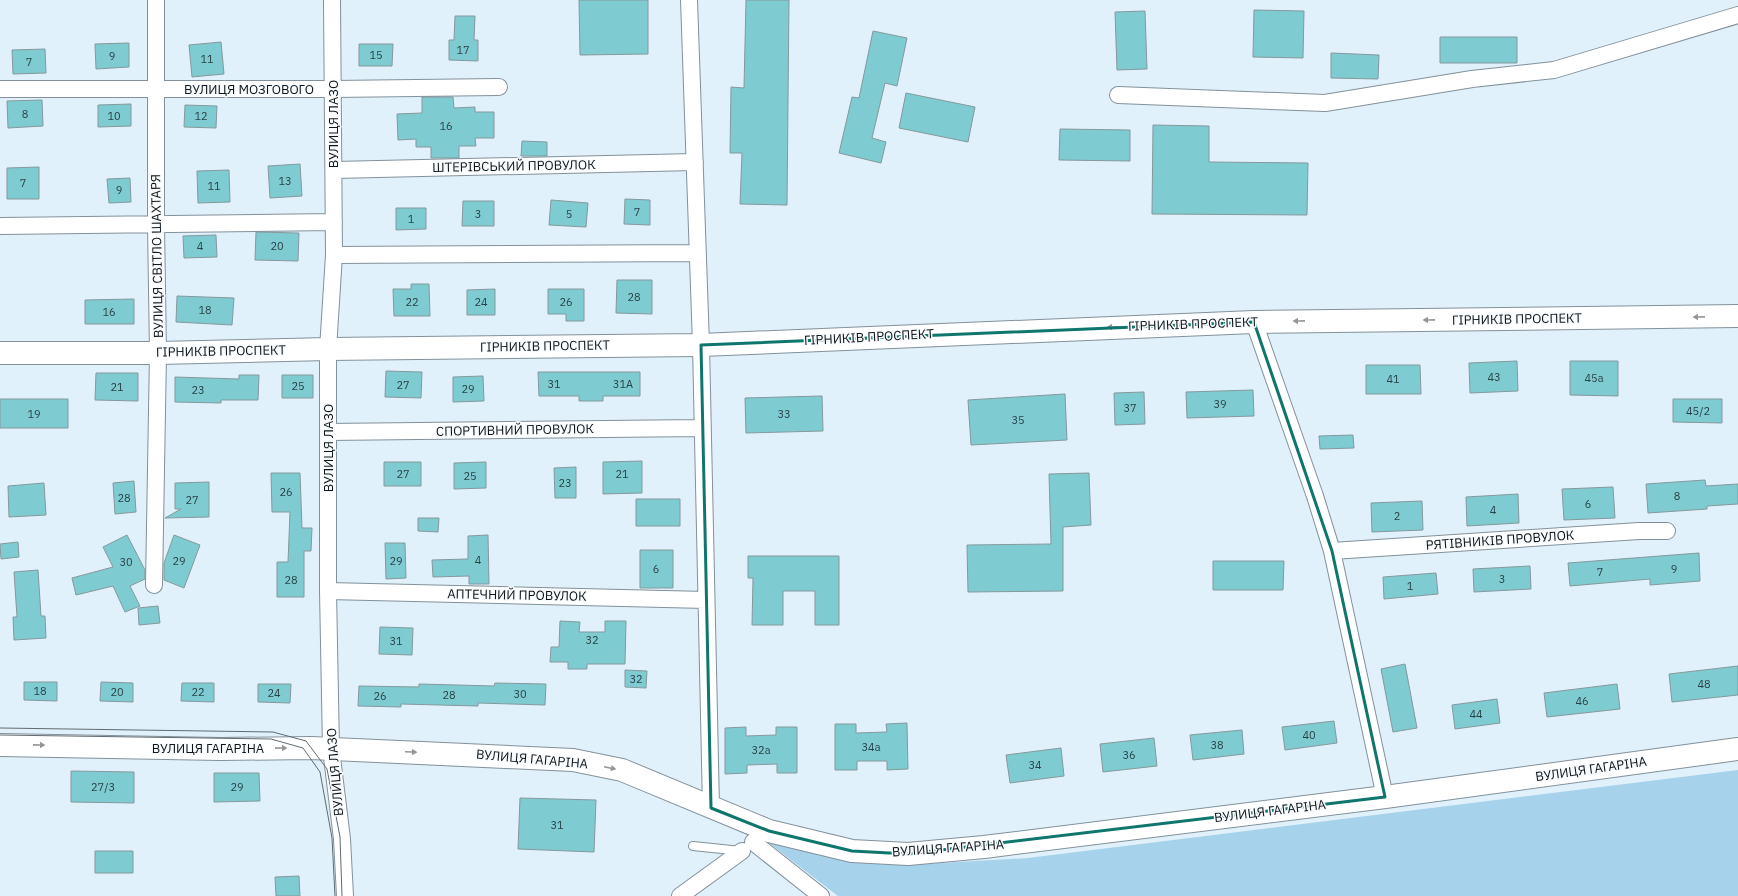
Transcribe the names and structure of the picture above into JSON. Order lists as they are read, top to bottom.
{
  "streets": {
    "main road": ["ГІРНИКІВ ПРОСПЕКТ", "ВУЛИЦЯ ГАГАРІНА"],
    "street": [
      "ВУЛИЦЯ МОЗГОВОГО",
      "ВУЛИЦЯ ЛАЗО",
      "ШТЕРІВСЬКИЙ ПРОВУЛОК",
      "ВУЛИЦЯ СВІТЛО ШАХТАРЯ",
      "СПОРТИВНИЙ ПРОВУЛОК",
      "РЯТІВНИКІВ ПРОВУЛОК",
      "АПТЕЧНИЙ ПРОВУЛОК"
    ]
  },
  "crossings": [
    ["ВУЛИЦЯ МОЗГОВОГО", "ВУЛИЦЯ ЛАЗО"],
    ["ВУЛИЦЯ МОЗГОВОГО", "ВУЛИЦЯ СВІТЛО ШАХТАРЯ"],
    ["ВУЛИЦЯ ЛАЗО", "ШТЕРІВСЬКИЙ ПРОВУЛОК"],
    ["ВУЛИЦЯ ЛАЗО", "ГІРНИКІВ ПРОСПЕКТ"],
    ["ВУЛИЦЯ ЛАЗО", "СПОРТИВНИЙ ПРОВУЛОК"],
    ["ВУЛИЦЯ ЛАЗО", "АПТЕЧНИЙ ПРОВУЛОК"],
    ["ВУЛИЦЯ ЛАЗО", "ВУЛИЦЯ ГАГАРІНА"],
    ["ВУЛИЦЯ СВІТЛО ШАХТАРЯ", "ГІРНИКІВ ПРОСПЕКТ"]
  ],
  "one_way": ["ГІРНИКІВ ПРОСПЕКТ", "ВУЛИЦЯ ГАГАРІНА"],
  "house_numbers": [
    "17",
    "15",
    "9",
    "11",
    "7",
    "8",
    "10",
    "12",
    "16",
    "13",
    "7",
    "11",
    "9",
    "7",
    "3",
    "5",
    "1",
    "4",
    "20",
    "28",
    "22",
    "24",
    "26",
    "18",
    "16",
    "43",
    "45а",
    "41",
    "31",
    "31А",
    "27",
    "25",
    "21",
    "29",
    "23",
    "39",
    "37",
    "45/2",
    "19",
    "33",
    "35",
    "27",
    "21",
    "25",
    "23",
    "26",
    "8",
    "28",
    "27",
    "6",
    "4",
    "2",
    "4",
    "29",
    "29",
    "30",
    "6",
    "9",
    "7",
    "3",
    "28",
    "1",
    "32",
    "31",
    "32",
    "48",
    "18",
    "20",
    "22",
    "24",
    "30",
    "28",
    "26",
    "46",
    "44",
    "40",
    "38",
    "34а",
    "32а",
    "36",
    "34",
    "27/3",
    "29",
    "31"
  ]
}
